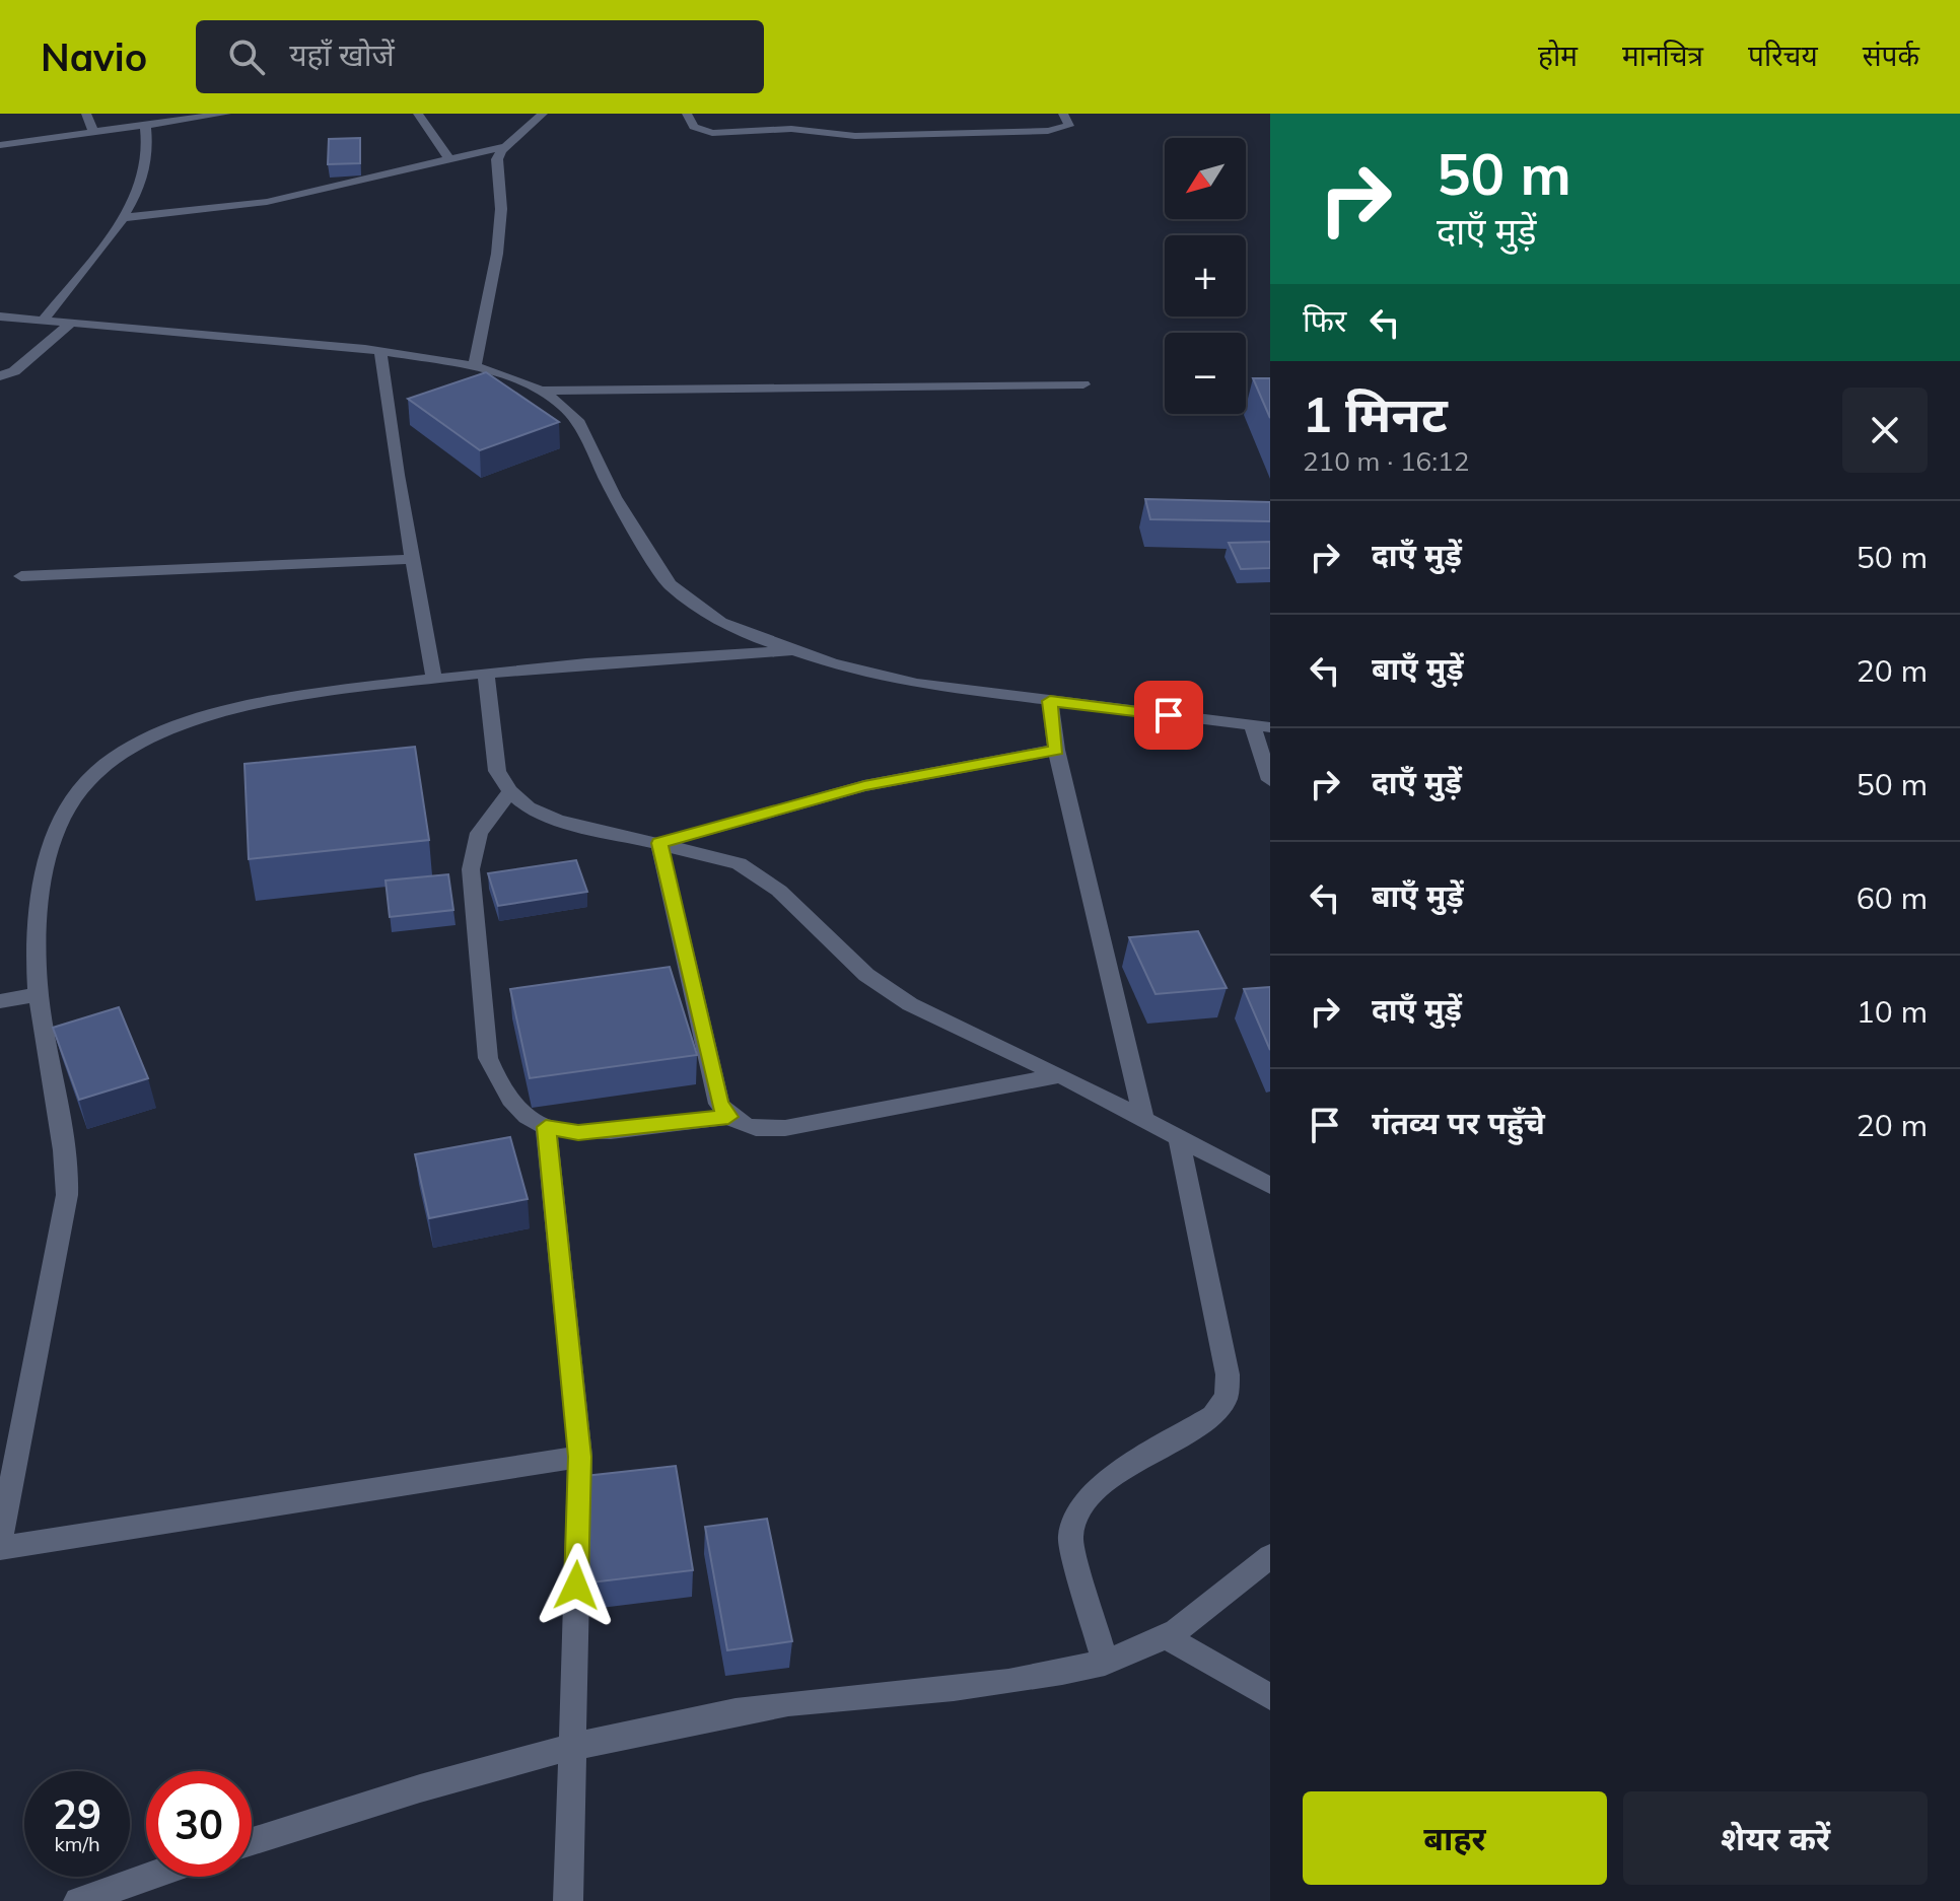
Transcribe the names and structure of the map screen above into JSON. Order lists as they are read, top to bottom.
{
  "north": "bottom left",
  "page": {
    "header": "Navio",
    "search": "यहाँ खोजें",
    "nav": [
      "होम",
      "मानचित्र",
      "परिचय",
      "संपर्क"
    ],
    "turn": ["50 m", "दाएँ मुड़ें"],
    "map_buttons": ["+", "−"],
    "then": "फिर",
    "heading": ["1 मिनट", "210 m · 16:12"],
    "list": [
      {
        "name": "दाएँ मुड़ें",
        "value": "50 m"
      },
      {
        "name": "बाएँ मुड़ें",
        "value": "20 m"
      },
      {
        "name": "दाएँ मुड़ें",
        "value": "50 m"
      },
      {
        "name": "बाएँ मुड़ें",
        "value": "60 m"
      },
      {
        "name": "दाएँ मुड़ें",
        "value": "10 m"
      },
      {
        "name": "गंतव्य पर पहुँचे",
        "value": "20 m"
      }
    ],
    "speed": "29 km/h",
    "limit": "30",
    "buttons": ["बाहर", "शेयर करें"]
  }
}
